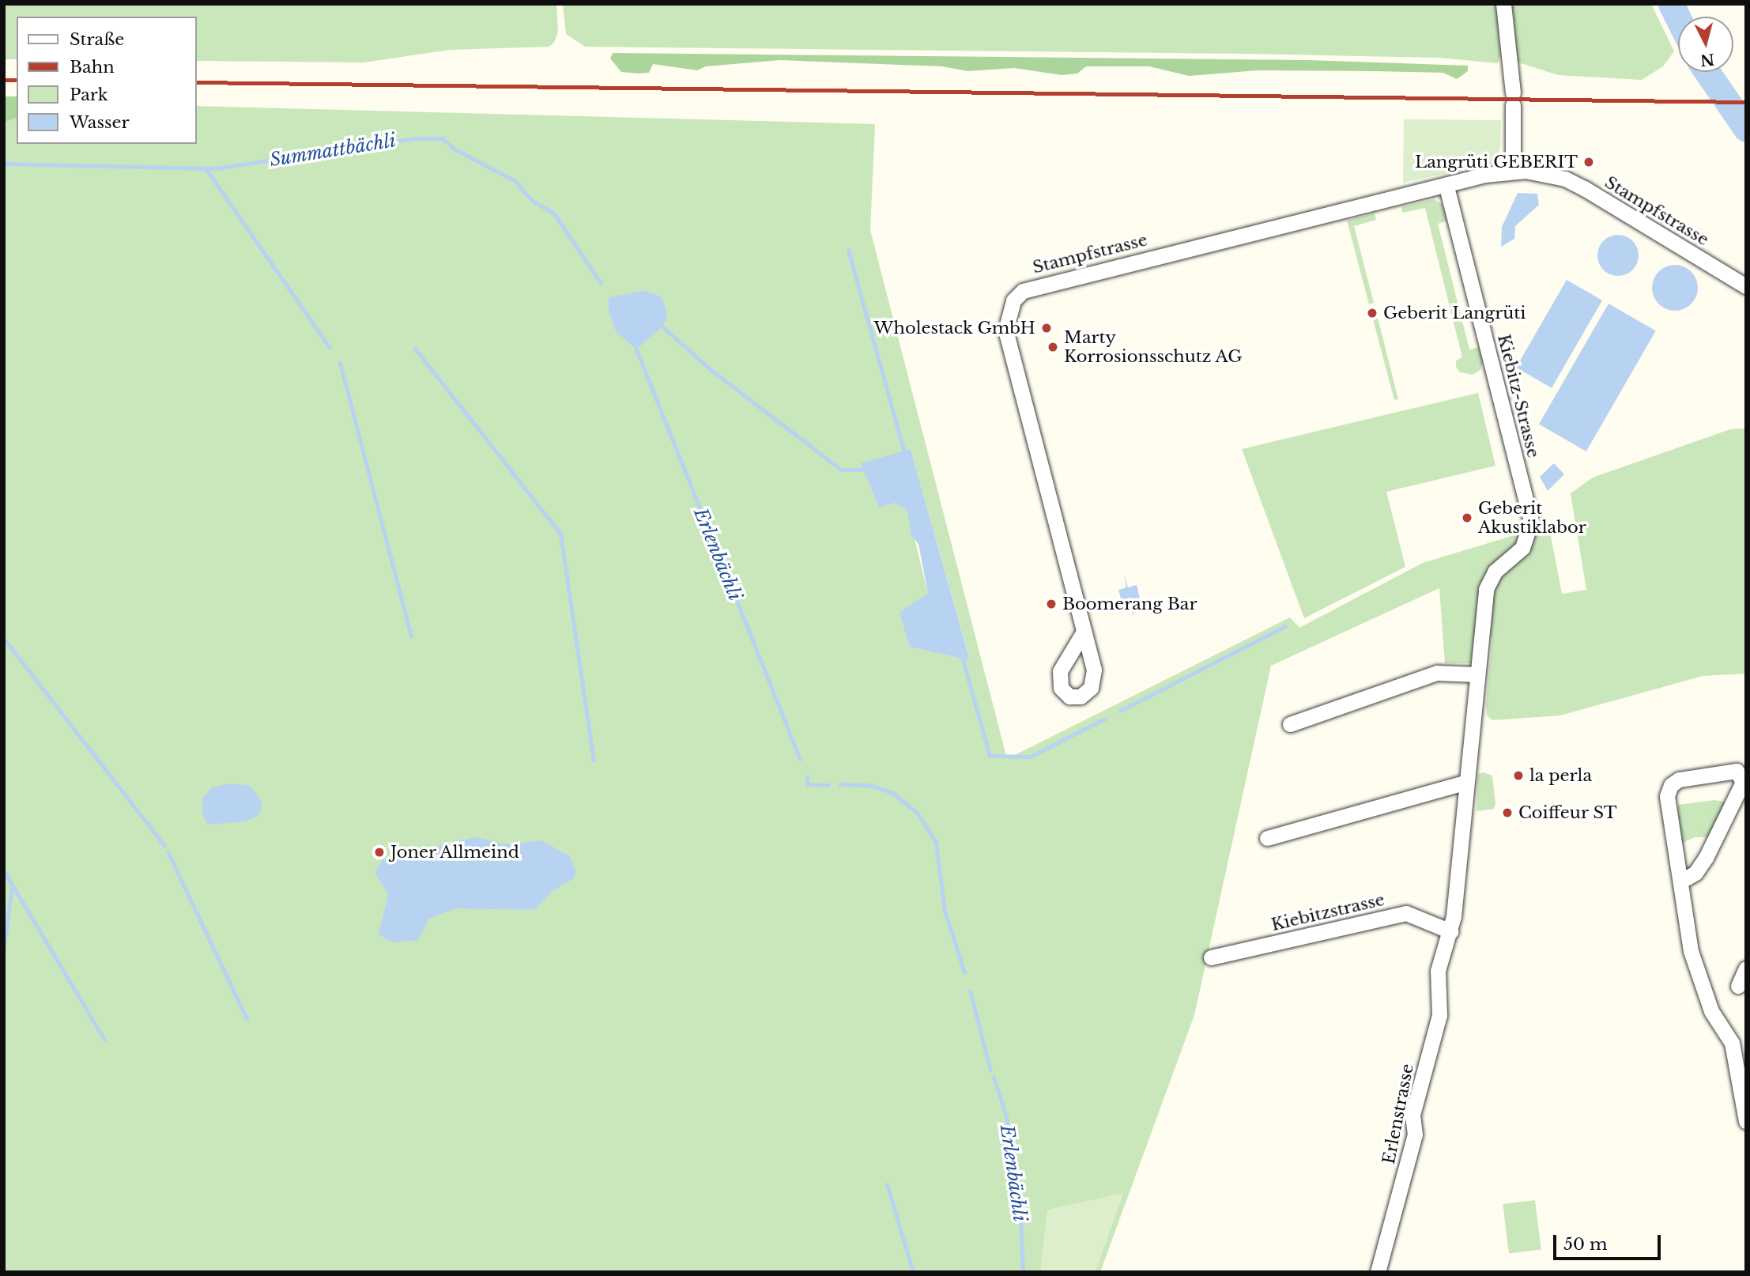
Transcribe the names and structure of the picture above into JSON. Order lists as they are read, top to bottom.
{
  "streets": {
    "street": [
      "Stampfstrasse",
      "Kiebitz-Strasse",
      "Kiebitzstrasse",
      "Erlenstrasse"
    ]
  },
  "crossings": [
    ["Stampfstrasse", "Kiebitz-Strasse"],
    ["Kiebitzstrasse", "Erlenstrasse"]
  ],
  "water": ["Summattbächli", "Erlenbächli"],
  "places": [
    "Langrüti GEBERIT",
    "Geberit Langrüti",
    "Wholestack GmbH",
    "Marty Korrosionsschutz AG",
    "Geberit Akustiklabor",
    "Boomerang Bar",
    "la perla",
    "Coiffeur ST",
    "Joner Allmeind"
  ],
  "legend": [
    "Straße",
    "Bahn",
    "Park",
    "Wasser"
  ],
  "scale_bar": "50 m",
  "north": "bottom"
}
